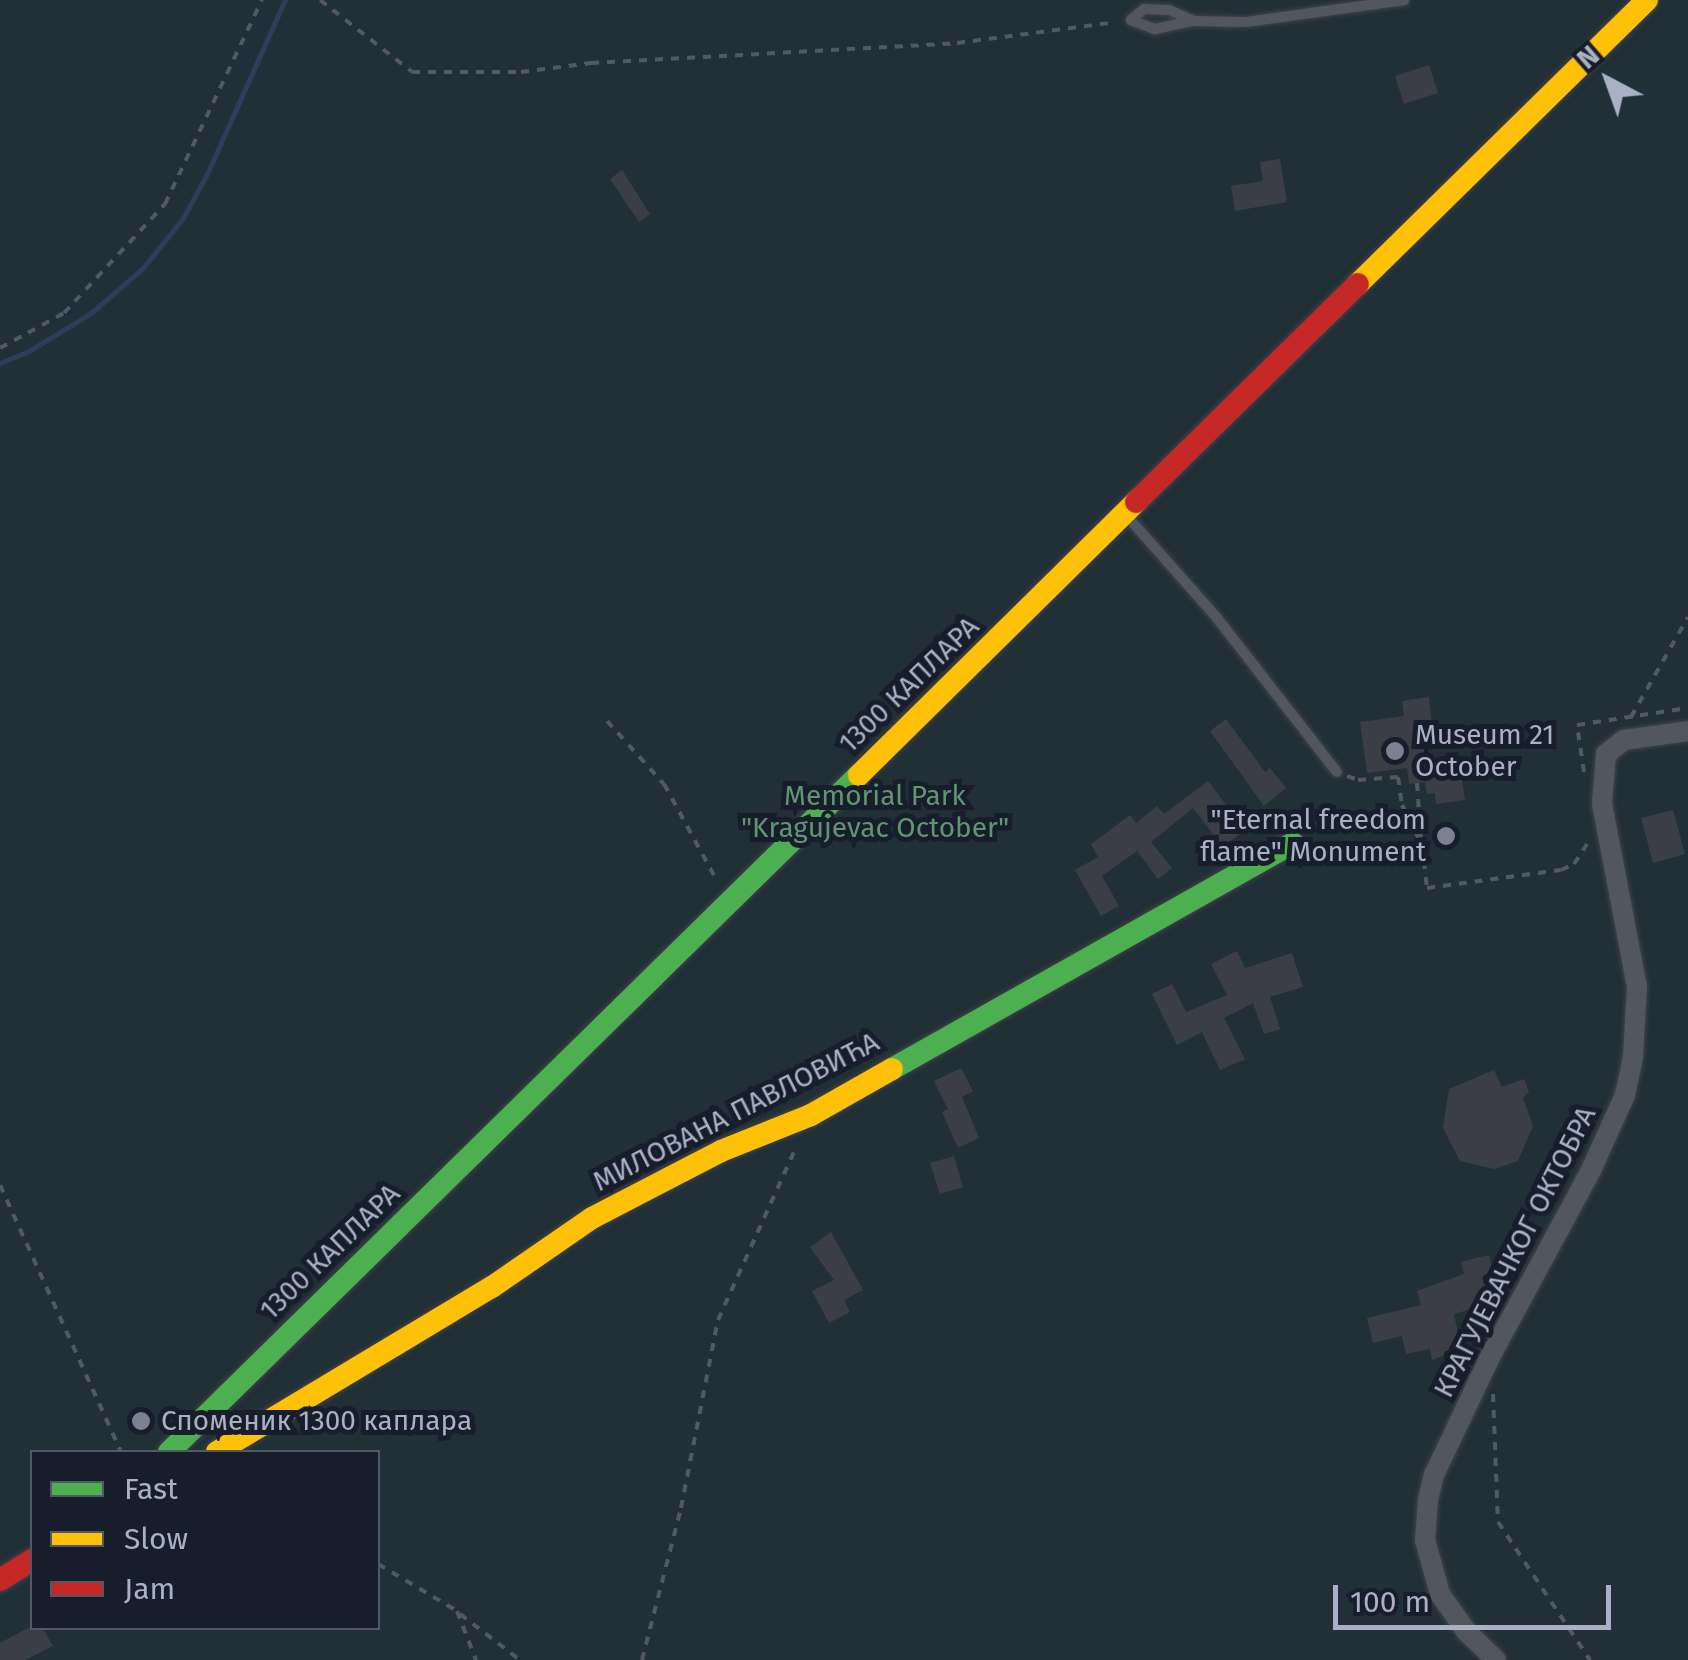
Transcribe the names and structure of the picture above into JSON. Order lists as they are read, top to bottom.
{
  "streets": {
    "main road": ["1300 КАПЛАРА", "МИЛОВАНА ПАВЛОВИЋА"],
    "street": ["КРАГУЈЕВАЧКОГ ОКТОБРА"]
  },
  "parks": ["Memorial Park \"Kragujevac October\""],
  "places": ["Museum 21 October", "\"Eternal freedom flame\" Monument", "Споменик 1300 каплара"],
  "legend": ["Fast", "Slow", "Jam"],
  "scale_bar": "100 m",
  "north": "top left"
}
